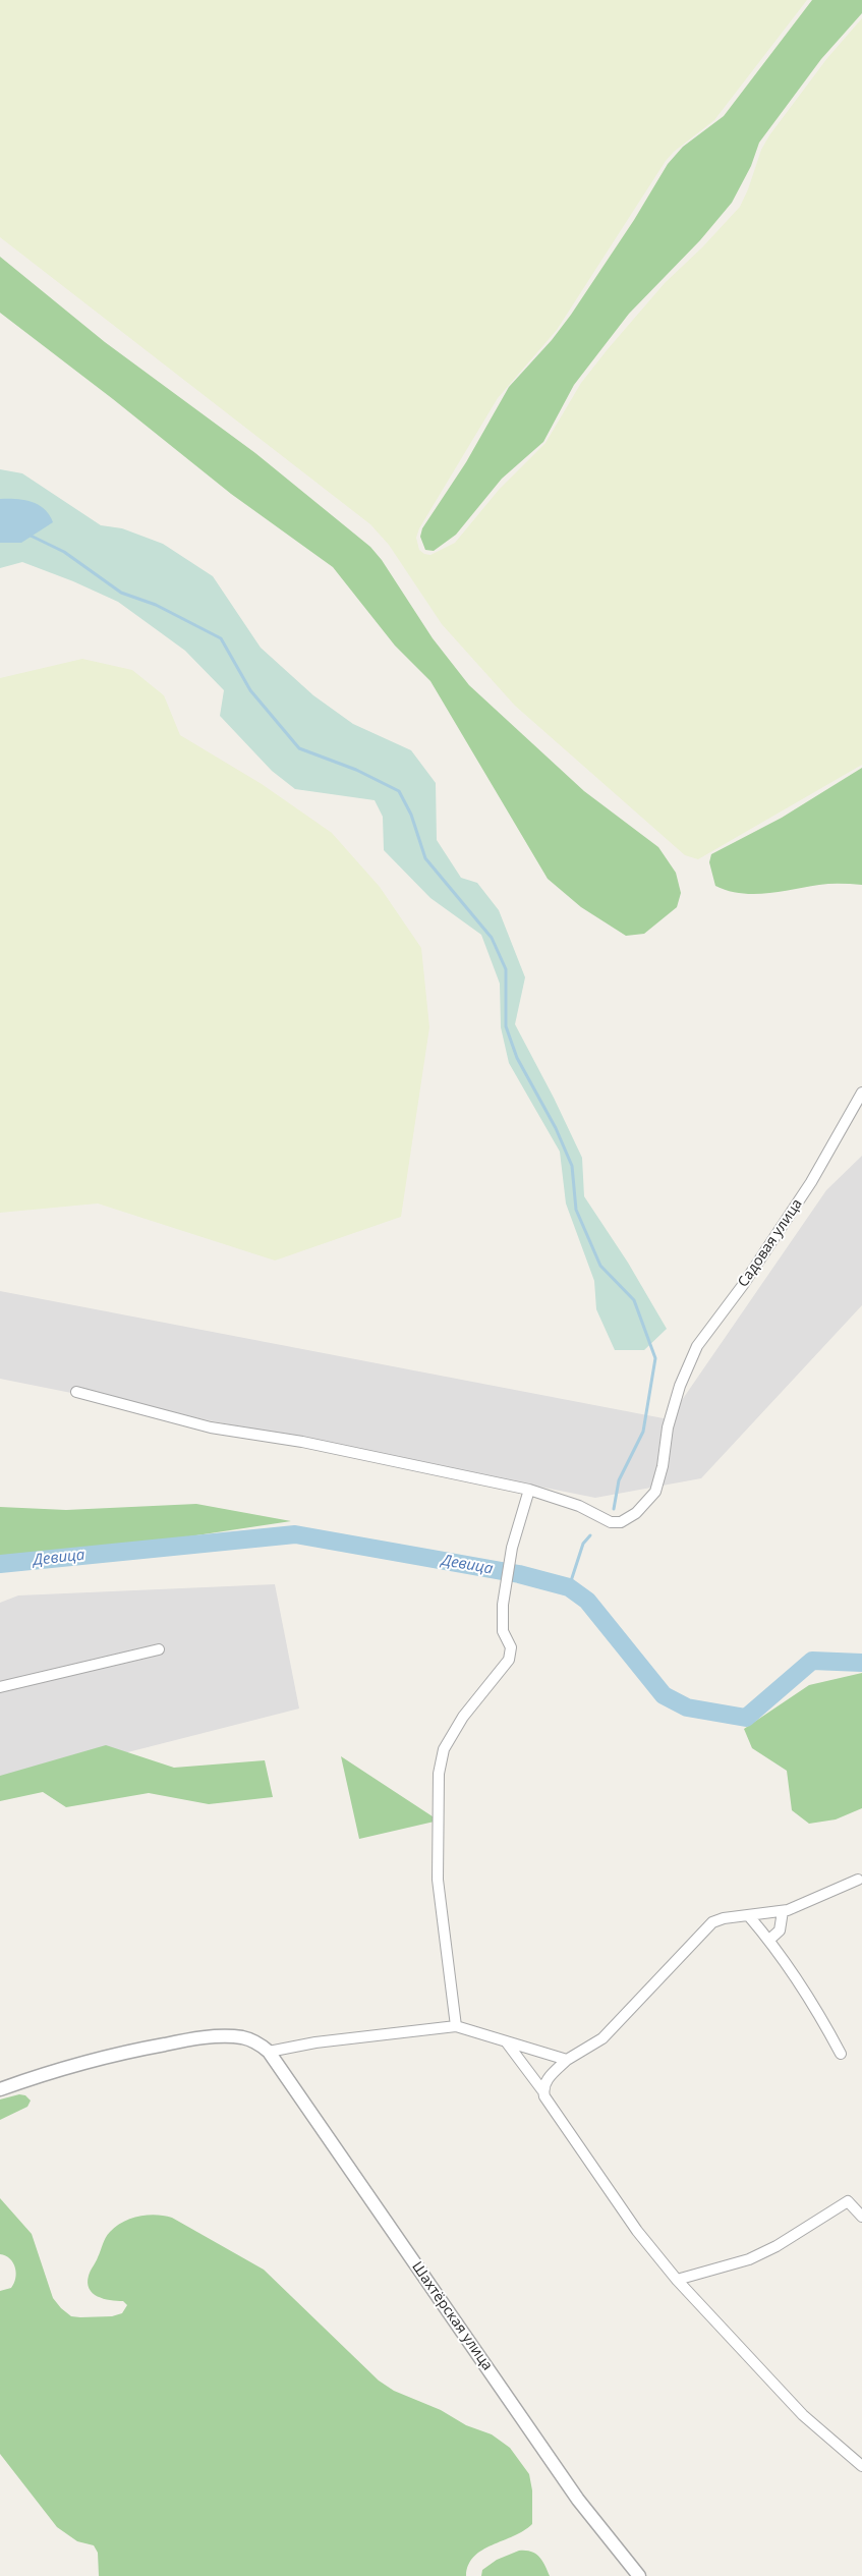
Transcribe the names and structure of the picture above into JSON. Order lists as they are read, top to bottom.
{
  "streets": {
    "street": ["Садовая улица", "Шахтёрская улица"]
  },
  "water": ["Девица"]
}
